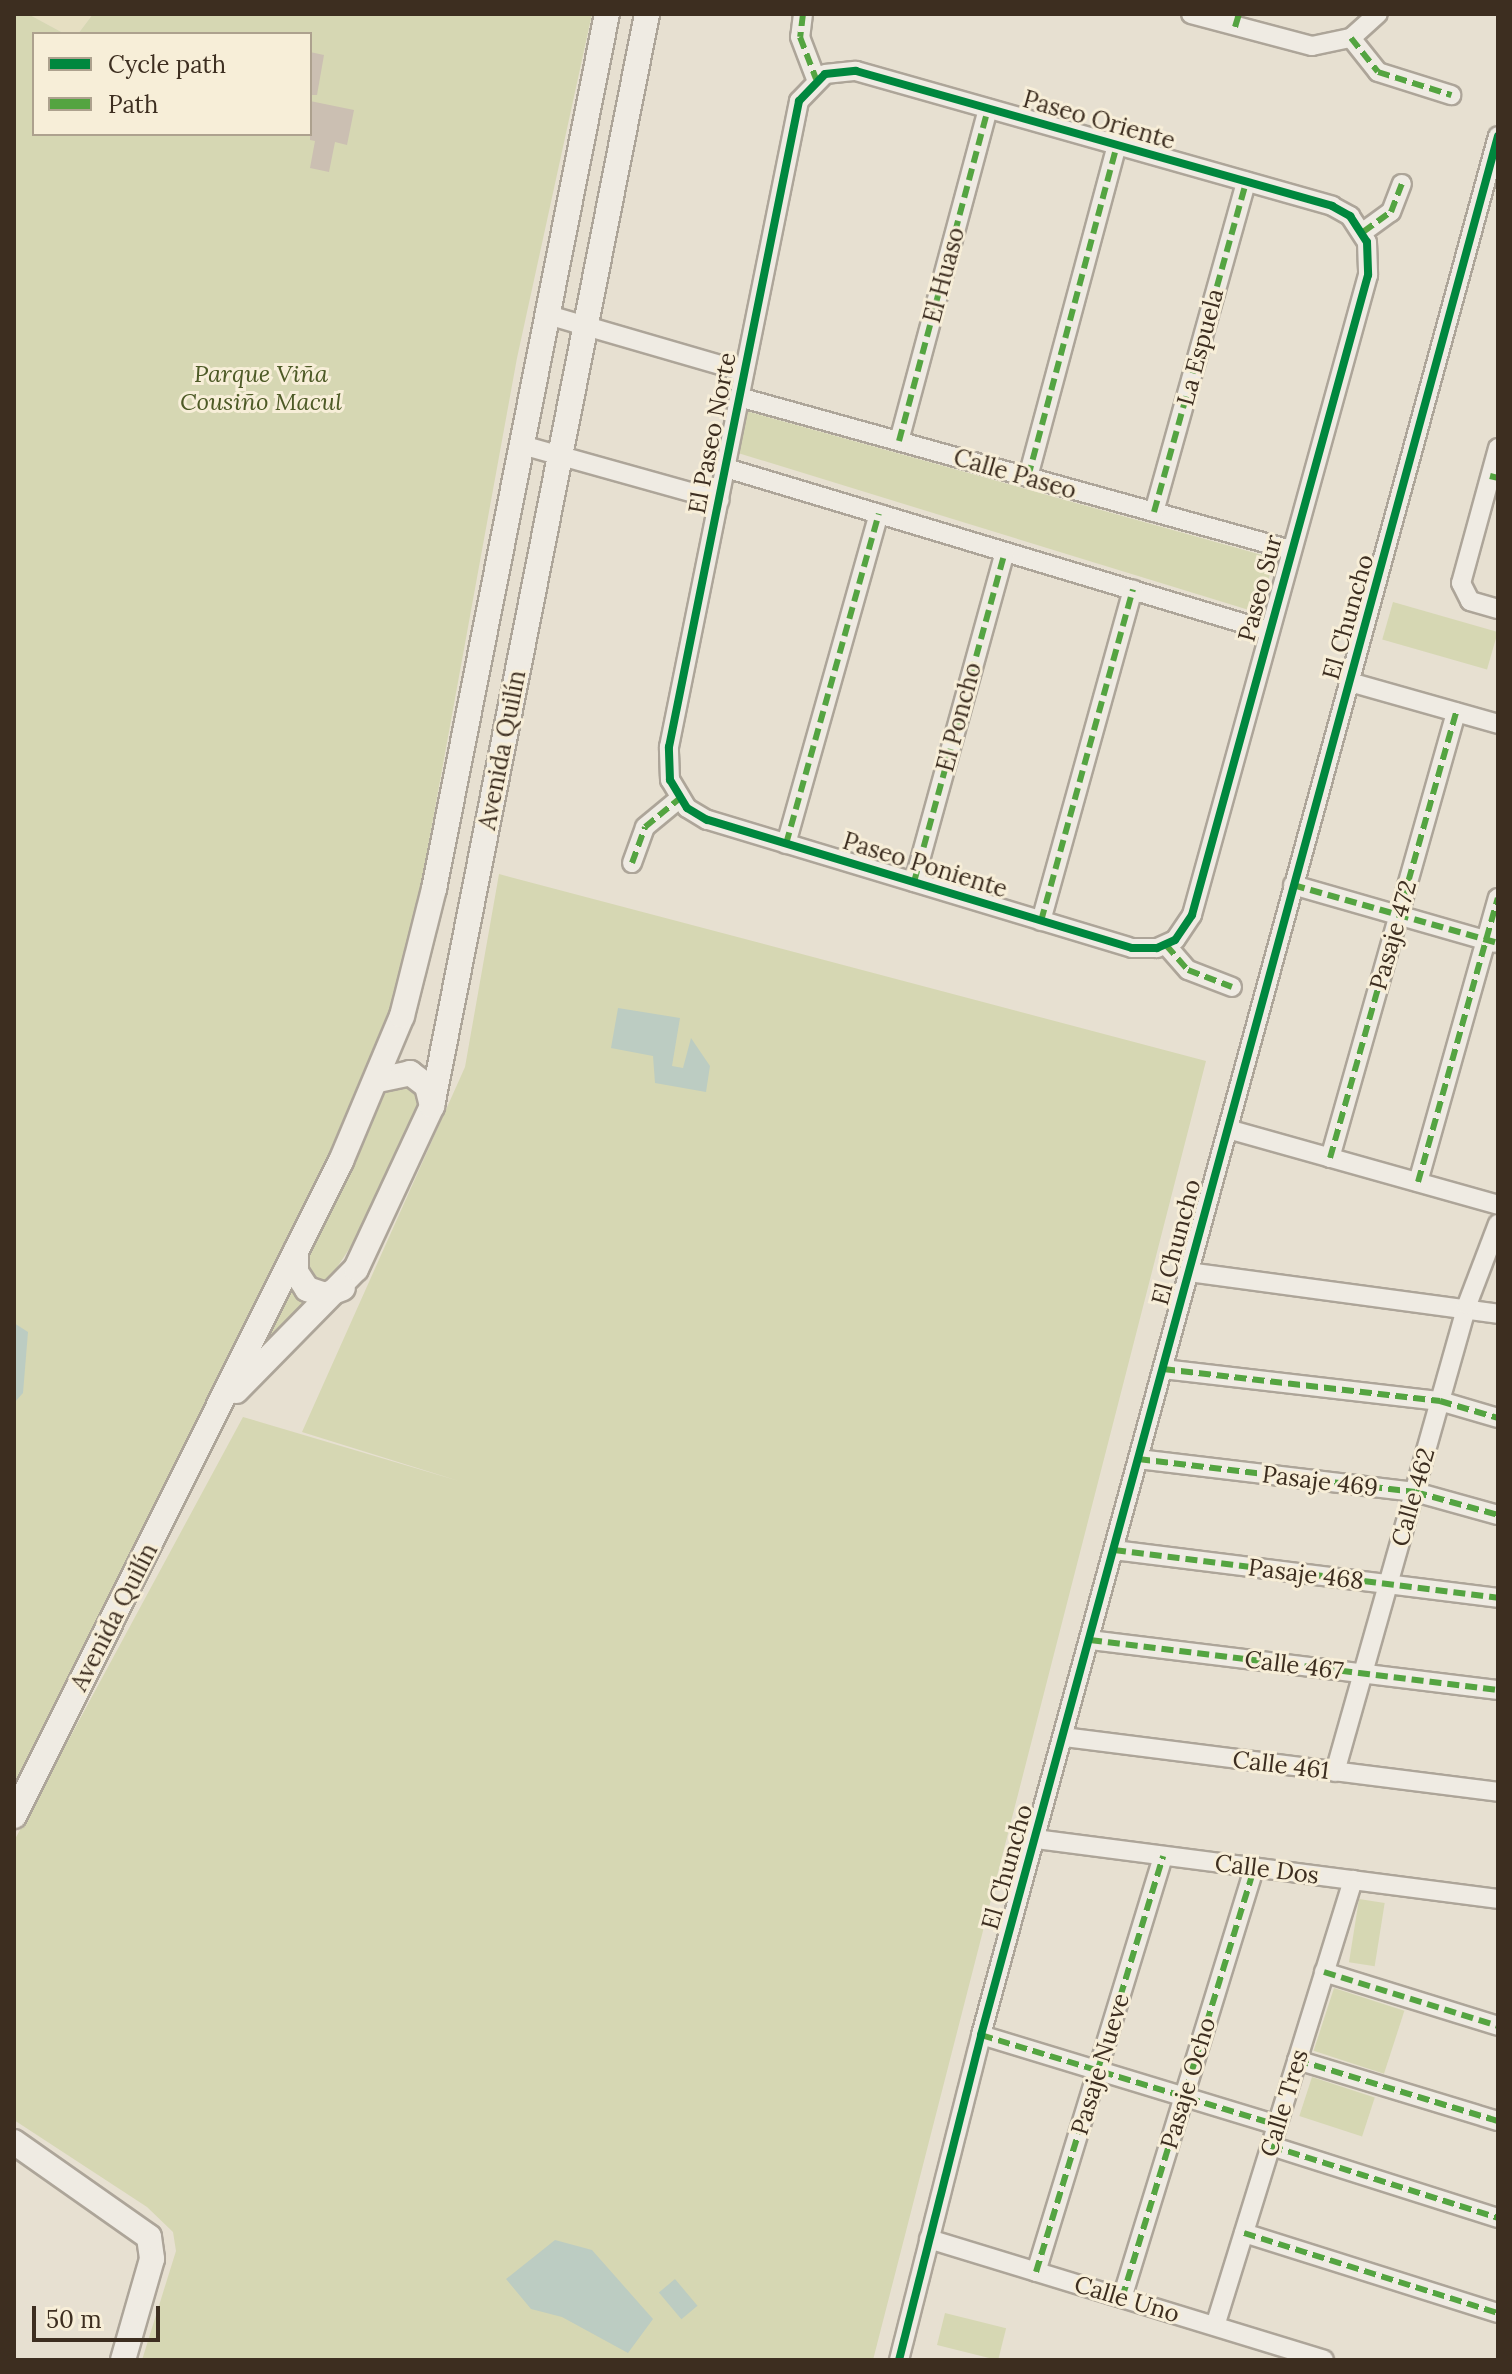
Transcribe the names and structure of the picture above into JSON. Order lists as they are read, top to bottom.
{
  "streets": {
    "main road": ["Avenida Quilín"],
    "street": [
      "Paseo Oriente",
      "El Huaso",
      "La Espuela",
      "El Paseo Norte",
      "Calle Paseo",
      "Paseo Sur",
      "El Chuncho",
      "El Poncho",
      "Paseo Poniente",
      "Pasaje 472",
      "Pasaje 469",
      "Calle 462",
      "Pasaje 468",
      "Calle 467",
      "Calle 461",
      "Calle Dos",
      "Pasaje Nueve",
      "Pasaje Ocho",
      "Calle Tres",
      "Calle Uno"
    ]
  },
  "crossings": [
    ["Paseo Oriente", "El Huaso"],
    ["Paseo Oriente", "La Espuela"],
    ["Paseo Oriente", "El Paseo Norte"],
    ["Paseo Oriente", "Paseo Sur"],
    ["El Huaso", "Calle Paseo"],
    ["La Espuela", "Calle Paseo"],
    ["El Paseo Norte", "Calle Paseo"],
    ["El Paseo Norte", "Paseo Poniente"],
    ["Calle Paseo", "Paseo Sur"],
    ["Paseo Sur", "Paseo Poniente"],
    ["El Chuncho", "Pasaje 469"],
    ["El Chuncho", "Pasaje 468"],
    ["El Chuncho", "Calle 467"],
    ["El Chuncho", "Calle 461"],
    ["El Chuncho", "Calle Dos"],
    ["El Chuncho", "Calle Uno"],
    ["El Poncho", "Paseo Poniente"],
    ["Pasaje 469", "Calle 462"],
    ["Calle 462", "Pasaje 468"],
    ["Calle 462", "Calle 467"],
    ["Calle 462", "Calle 461"],
    ["Calle Dos", "Pasaje Nueve"],
    ["Calle Dos", "Pasaje Ocho"],
    ["Calle Dos", "Calle Tres"],
    ["Pasaje Nueve", "Calle Uno"],
    ["Pasaje Ocho", "Calle Uno"],
    ["Calle Tres", "Calle Uno"]
  ],
  "parks": ["Parque Viña Cousiño Macul"],
  "legend": ["Cycle path", "Path"],
  "scale_bar": "50 m"
}
